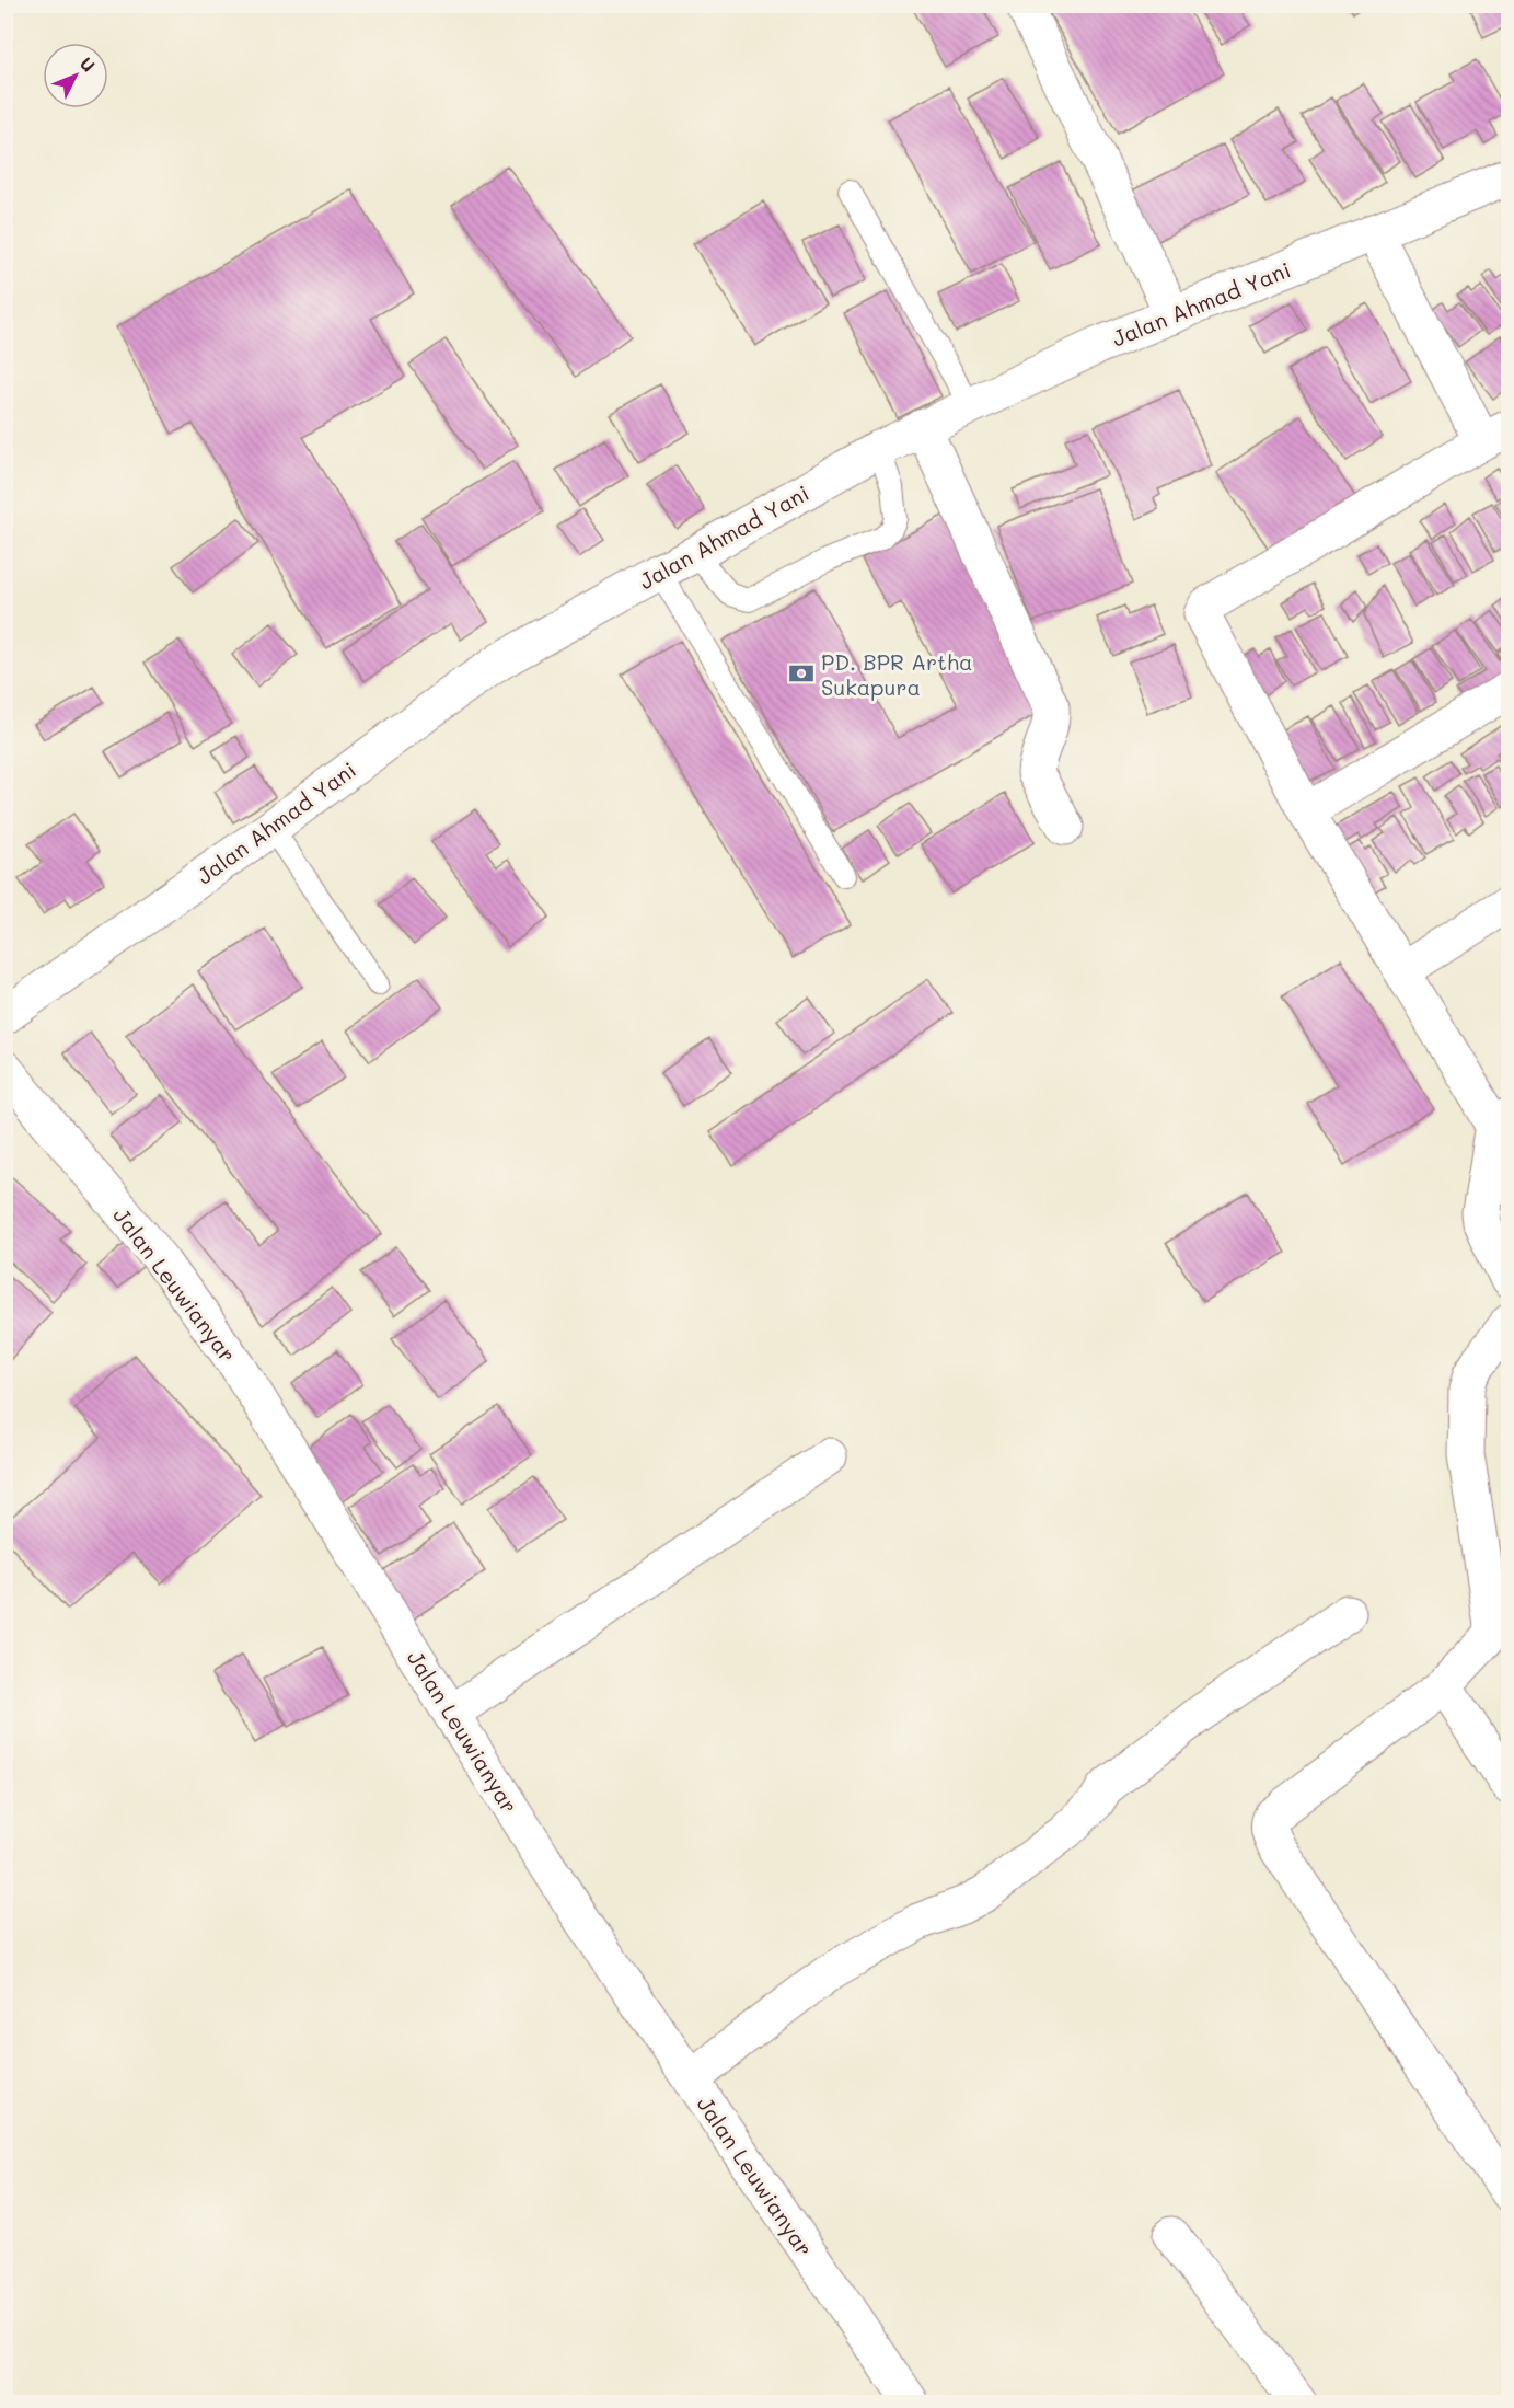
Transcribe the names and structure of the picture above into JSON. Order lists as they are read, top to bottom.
{
  "streets": {
    "street": ["Jalan Ahmad Yani", "Jalan Leuwianyar"]
  },
  "places": {
    "bank": ["PD. BPR Artha Sukapura"]
  },
  "north": "top right"
}
